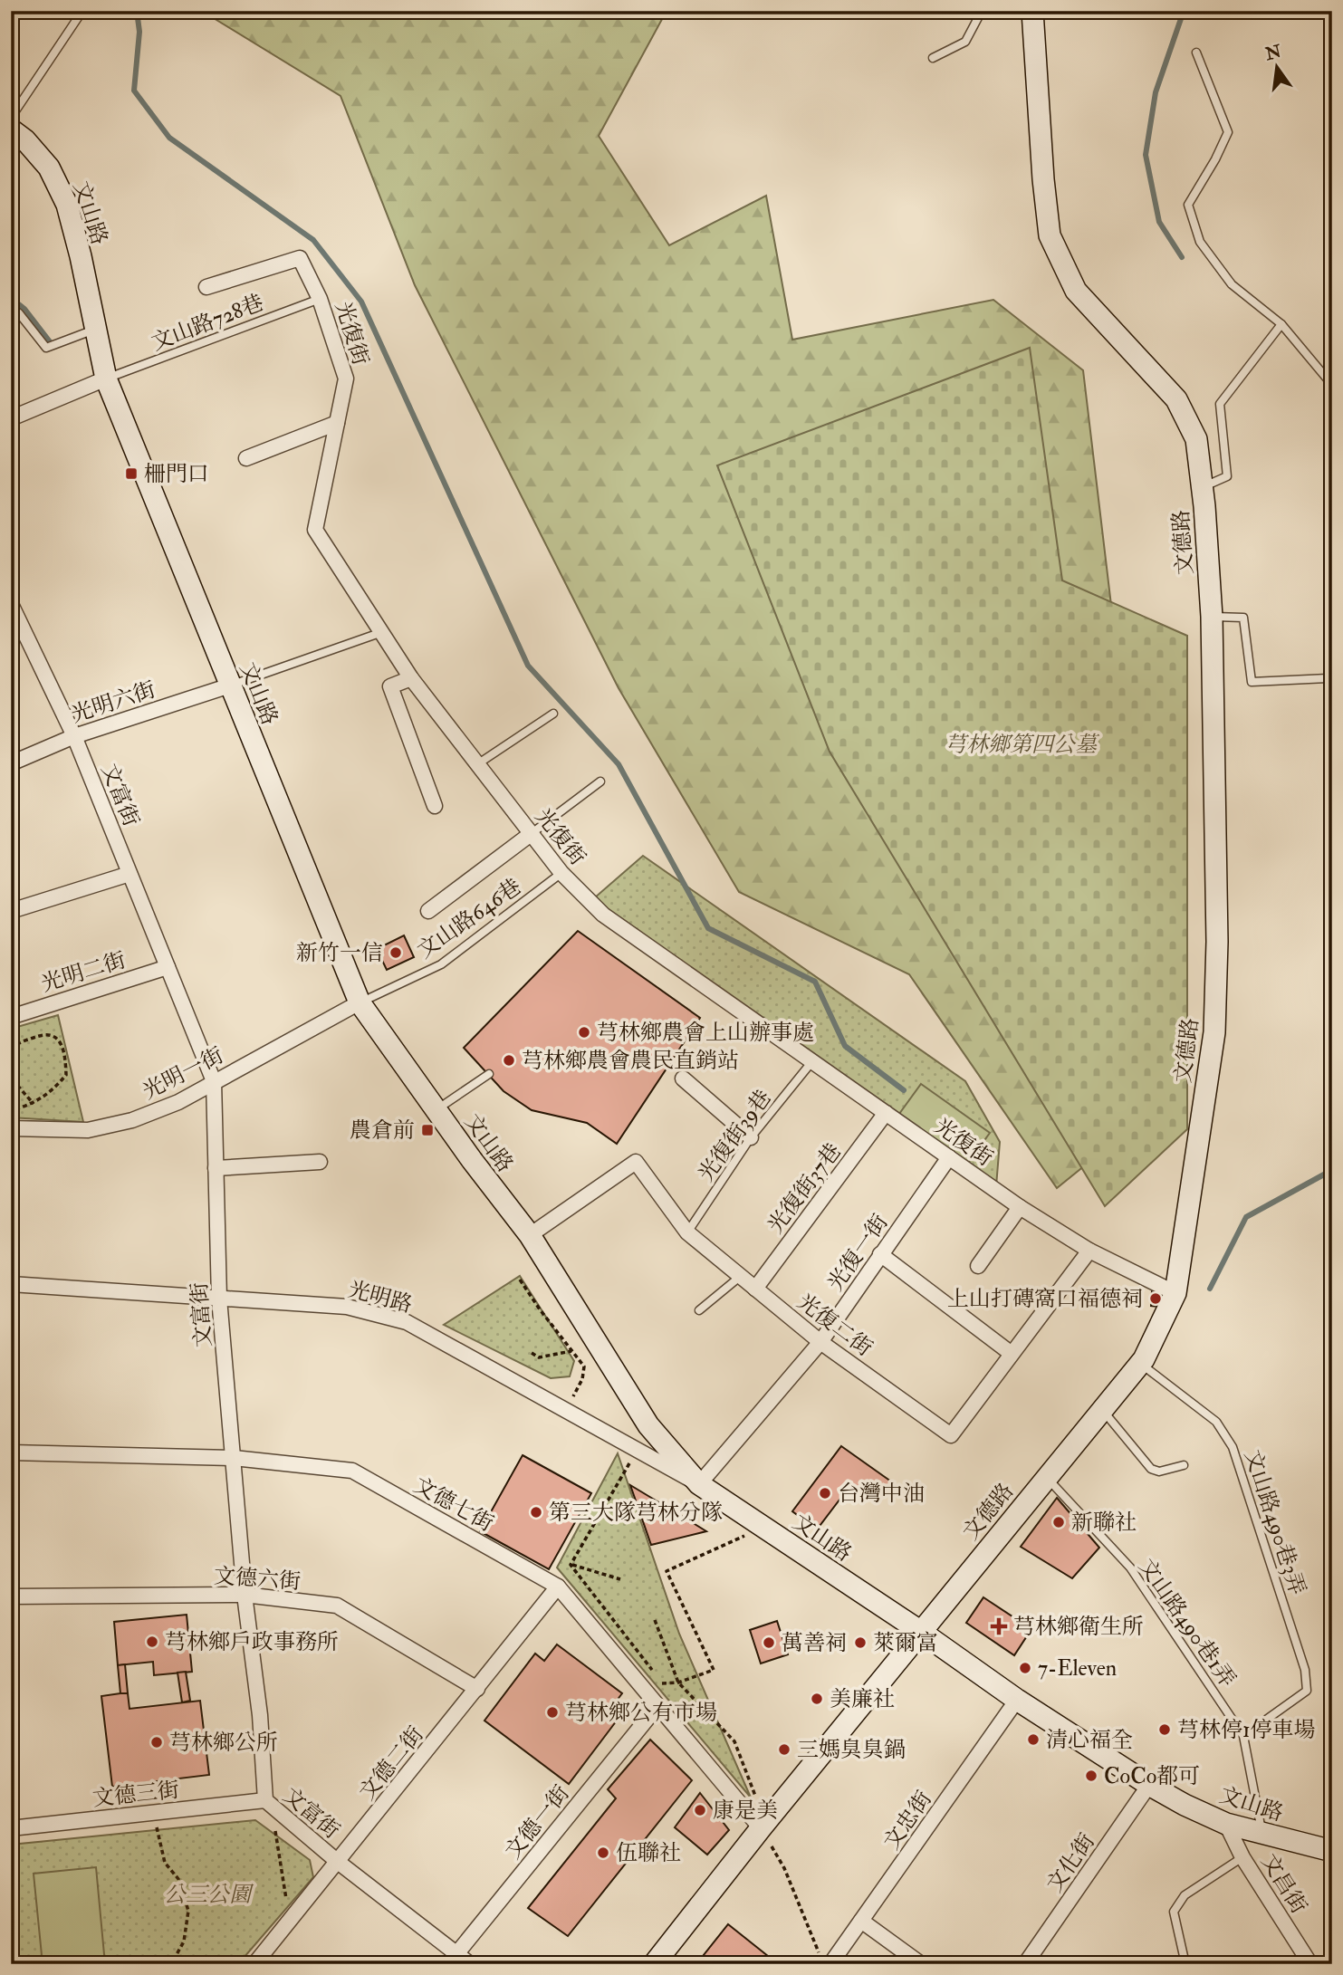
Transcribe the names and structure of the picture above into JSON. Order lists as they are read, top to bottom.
{
  "streets": {
    "main road": ["文山路", "文德路"],
    "street": [
      "光復街",
      "光明六街",
      "文富街",
      "光明二街",
      "光明一街",
      "光復街37巷",
      "光復一街",
      "光明路",
      "光復二街",
      "文德七街",
      "文德六街",
      "文德二街",
      "文德三街",
      "文忠街",
      "文德一街",
      "文化街",
      "文昌街"
    ],
    "lane": [
      "文山路728巷",
      "文山路646巷",
      "光復街39巷",
      "文山路490巷3弄",
      "文山路490巷1弄"
    ]
  },
  "crossings": [
    ["文山路", "文山路728巷"],
    ["文山路", "文德路"],
    ["文山路", "光明六街"],
    ["文山路", "文山路646巷"],
    ["文山路", "光明一街"],
    ["文山路", "光復一街"],
    ["文山路", "光明路"],
    ["文山路", "光復二街"],
    ["文山路", "文忠街"],
    ["文山路", "文化街"],
    ["文山路", "文昌街"],
    ["文山路728巷", "光復街"],
    ["光復街", "文德路"],
    ["光復街", "文山路646巷"],
    ["光復街", "光復街39巷"],
    ["光復街", "光復街37巷"],
    ["光復街", "光復一街"],
    ["光復街", "光復二街"],
    ["文德路", "文德七街"],
    ["文德路", "文山路490巷3弄"],
    ["文德路", "文山路490巷1弄"],
    ["光明六街", "文富街"],
    ["文富街", "光明二街"],
    ["文富街", "光明一街"],
    ["文富街", "光明路"],
    ["文富街", "文德七街"],
    ["文富街", "文德六街"],
    ["文富街", "文德二街"],
    ["文富街", "文德三街"],
    ["文富街", "文德一街"],
    ["文山路646巷", "光明一街"],
    ["光復街39巷", "光復二街"],
    ["光復街37巷", "光復二街"],
    ["光復一街", "光明路"],
    ["光復一街", "光復二街"],
    ["文德七街", "文德二街"],
    ["文德七街", "文德一街"],
    ["文山路490巷3弄", "文山路490巷1弄"],
    ["文德六街", "文德二街"]
  ],
  "parks": ["芎林鄉第四公墓", "公三公園"],
  "places": {
    "transit": ["柵門口", "農倉前"],
    "other": [
      "新竹一信",
      "芎林鄉農會上山辦事處",
      "芎林鄉農會農民直銷站",
      "上山打磚窩口福德祠",
      "台灣中油",
      "第三大隊芎林分隊",
      "新聯社",
      "芎林鄉戶政事務所",
      "萬善祠",
      "萊爾富",
      "7-Eleven",
      "美廉社",
      "芎林鄉公有市場",
      "芎林停1停車場",
      "清心福全",
      "芎林鄉公所",
      "三媽臭臭鍋",
      "CoCo都可",
      "康是美",
      "伍聯社"
    ],
    "health": ["芎林鄉衛生所"]
  },
  "north": "top"
}
